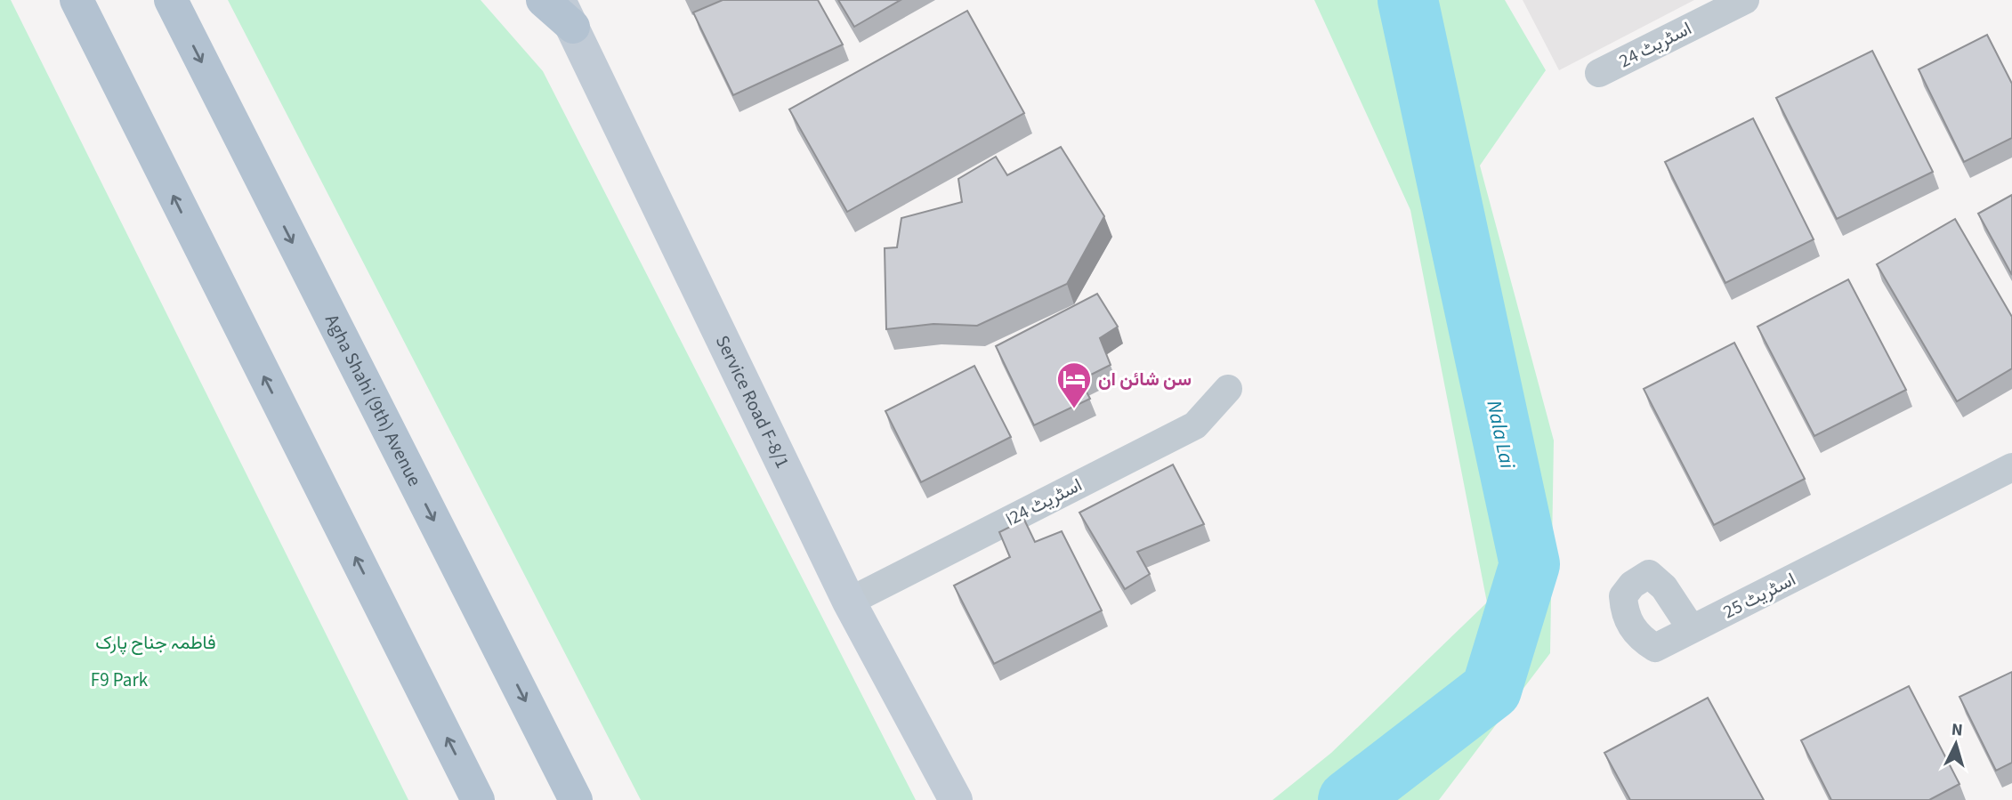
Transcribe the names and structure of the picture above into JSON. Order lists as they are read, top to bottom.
{
  "streets": {
    "main road": ["Agha Shahi (9th) Avenue"],
    "street": [
      "اسٹریٹ 24",
      "Service Road F-8/1",
      "اسٹریٹ 24ا",
      "اسٹریٹ 25"
    ]
  },
  "crossings": [
    ["Service Road F-8/1", "اسٹریٹ 24ا"]
  ],
  "water": ["Nala Lai"],
  "parks": ["فاطمہ جناح پارک", "F9 Park"],
  "places": {
    "hotel": ["سن شائن ان"]
  },
  "north": "top"
}
